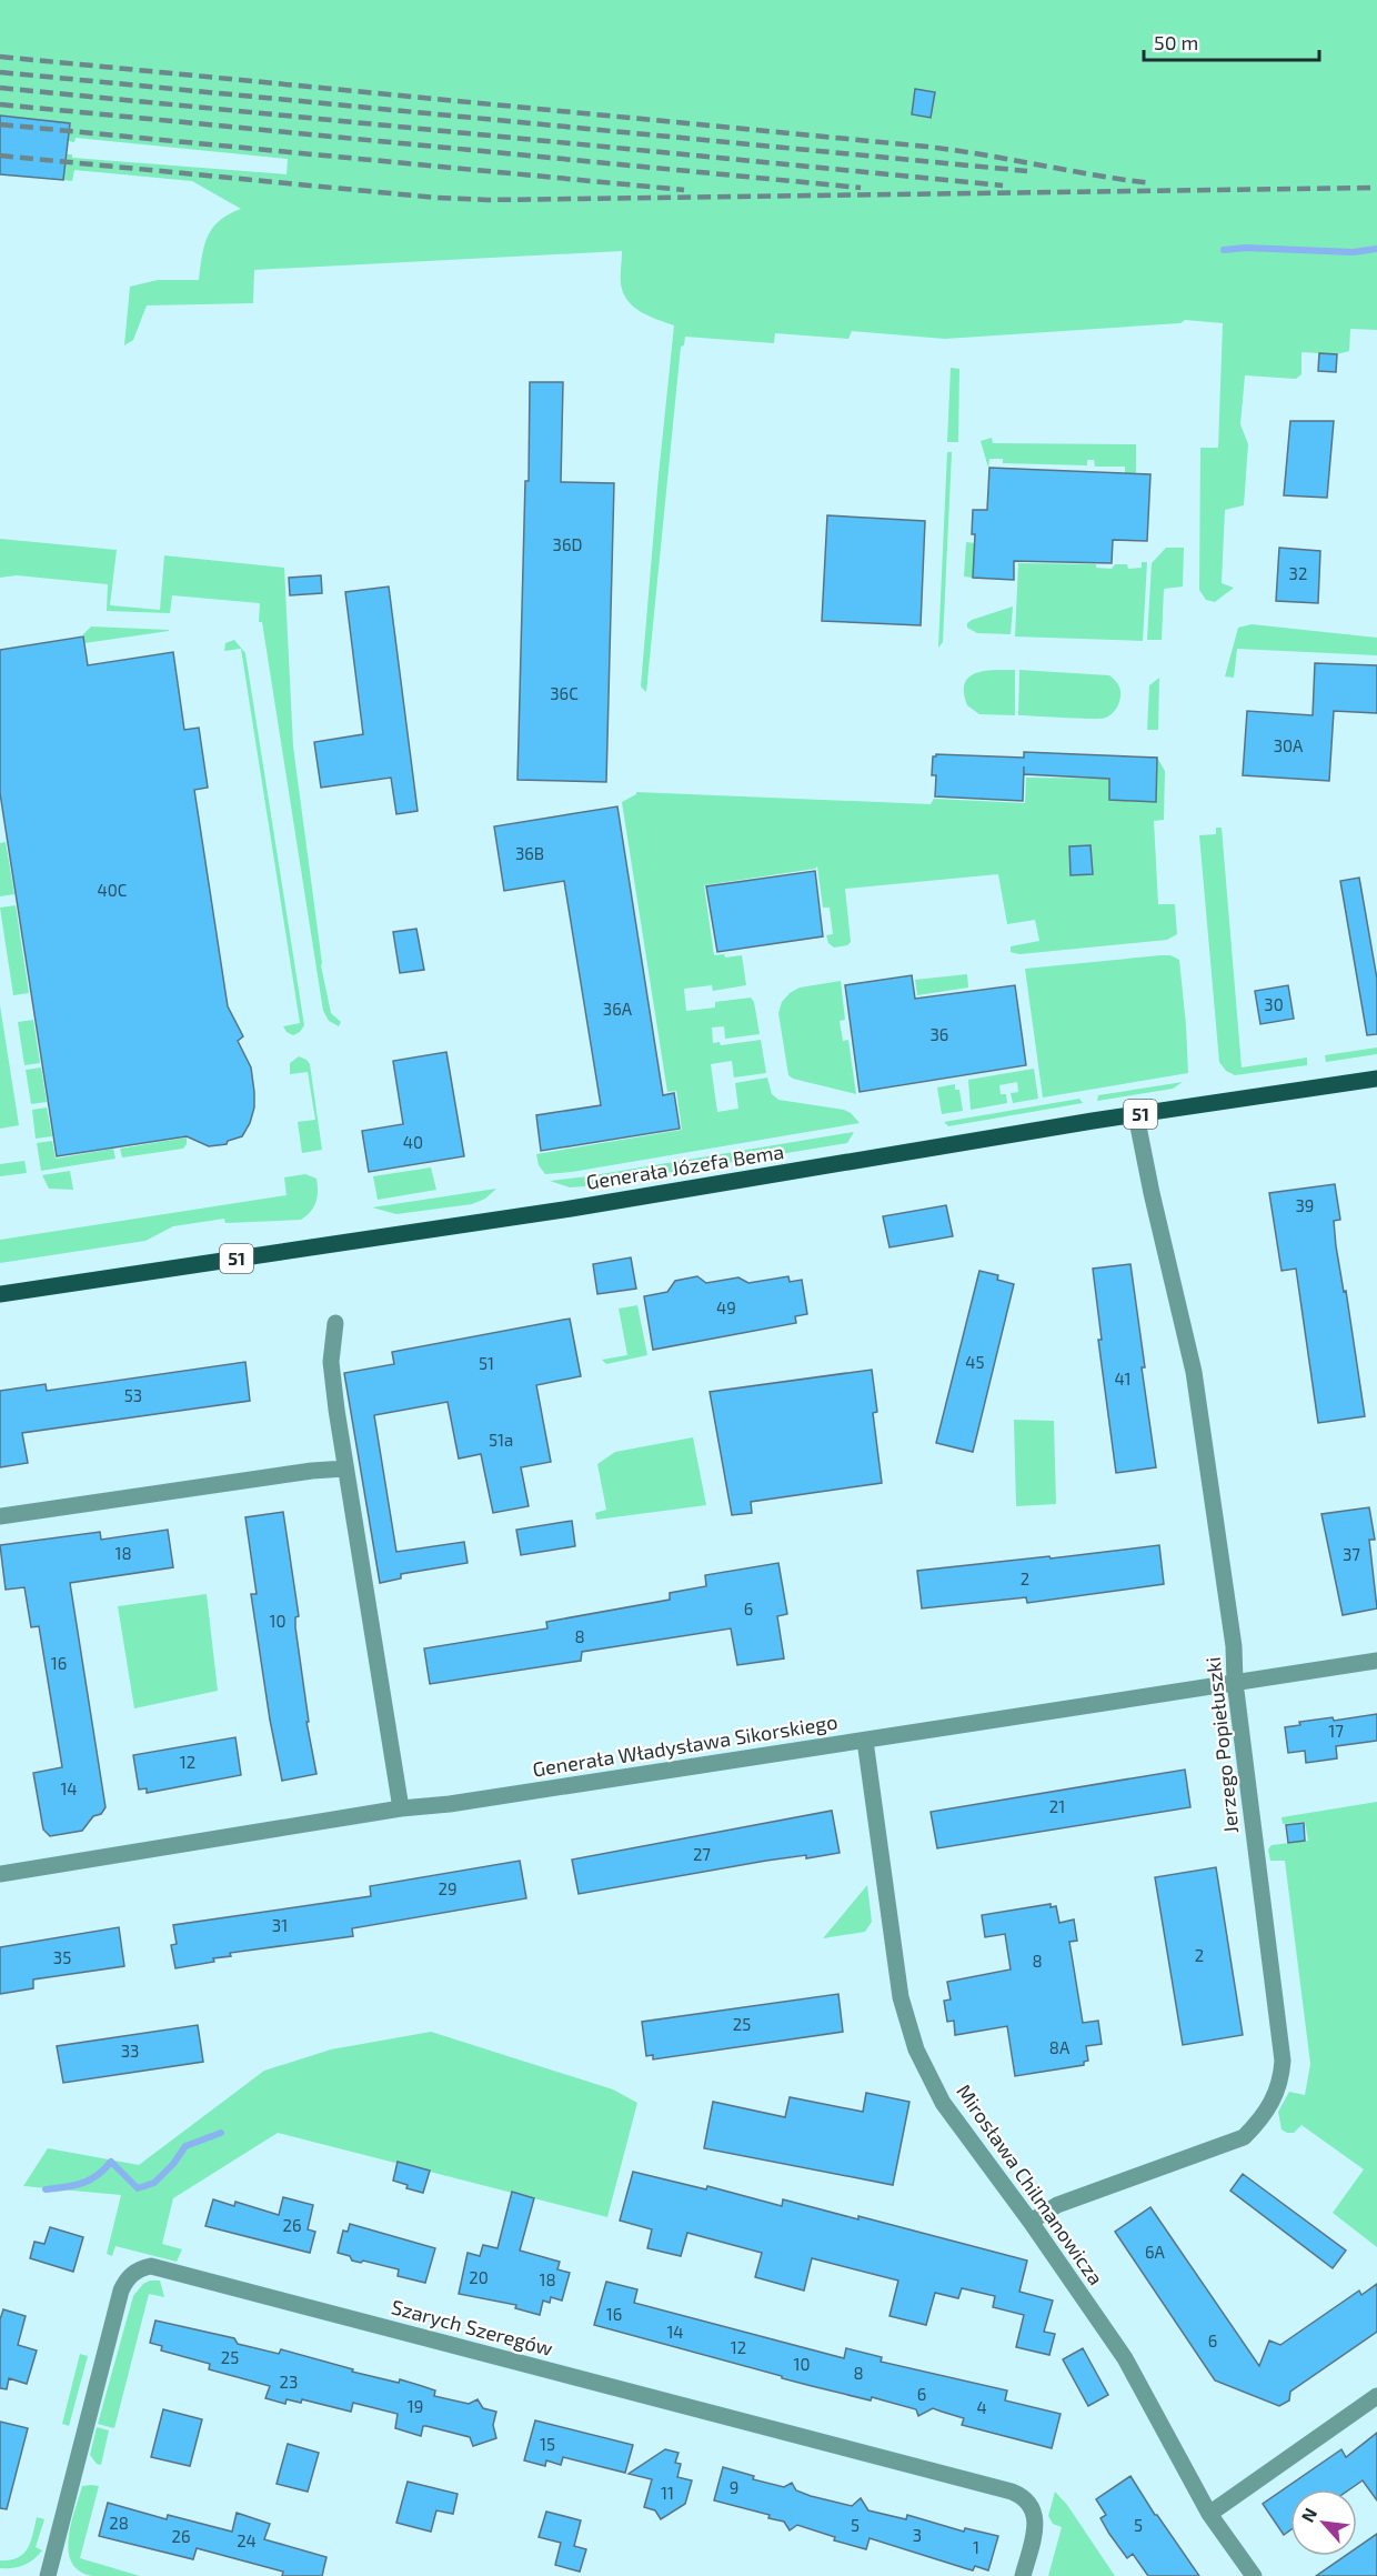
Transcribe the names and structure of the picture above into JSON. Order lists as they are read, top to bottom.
{
  "streets": {
    "main road": ["51", "Generała Józefa Bema"],
    "street": [
      "Jerzego Popiełuszki",
      "Generała Władysława Sikorskiego",
      "Mirosława Chilmanowicza",
      "Szarych Szeregów"
    ]
  },
  "crossings": [
    ["Generała Józefa Bema", "Jerzego Popiełuszki"],
    ["Jerzego Popiełuszki", "Generała Władysława Sikorskiego"],
    ["Jerzego Popiełuszki", "Mirosława Chilmanowicza"],
    ["Generała Władysława Sikorskiego", "Mirosława Chilmanowicza"]
  ],
  "house_numbers": [
    "36D",
    "32",
    "36C",
    "30A",
    "36B",
    "40C",
    "30",
    "36A",
    "36",
    "40",
    "39",
    "49",
    "45",
    "51",
    "41",
    "53",
    "51a",
    "18",
    "37",
    "2",
    "6",
    "10",
    "8",
    "16",
    "17",
    "12",
    "14",
    "21",
    "27",
    "29",
    "31",
    "2",
    "35",
    "8",
    "25",
    "8A",
    "33",
    "26",
    "6A",
    "20",
    "18",
    "16",
    "14",
    "6",
    "12",
    "25",
    "10",
    "8",
    "23",
    "6",
    "19",
    "4",
    "15",
    "9",
    "11",
    "28",
    "5",
    "5",
    "3",
    "26",
    "24",
    "1"
  ],
  "scale_bar": "50 m",
  "north": "top left"
}
